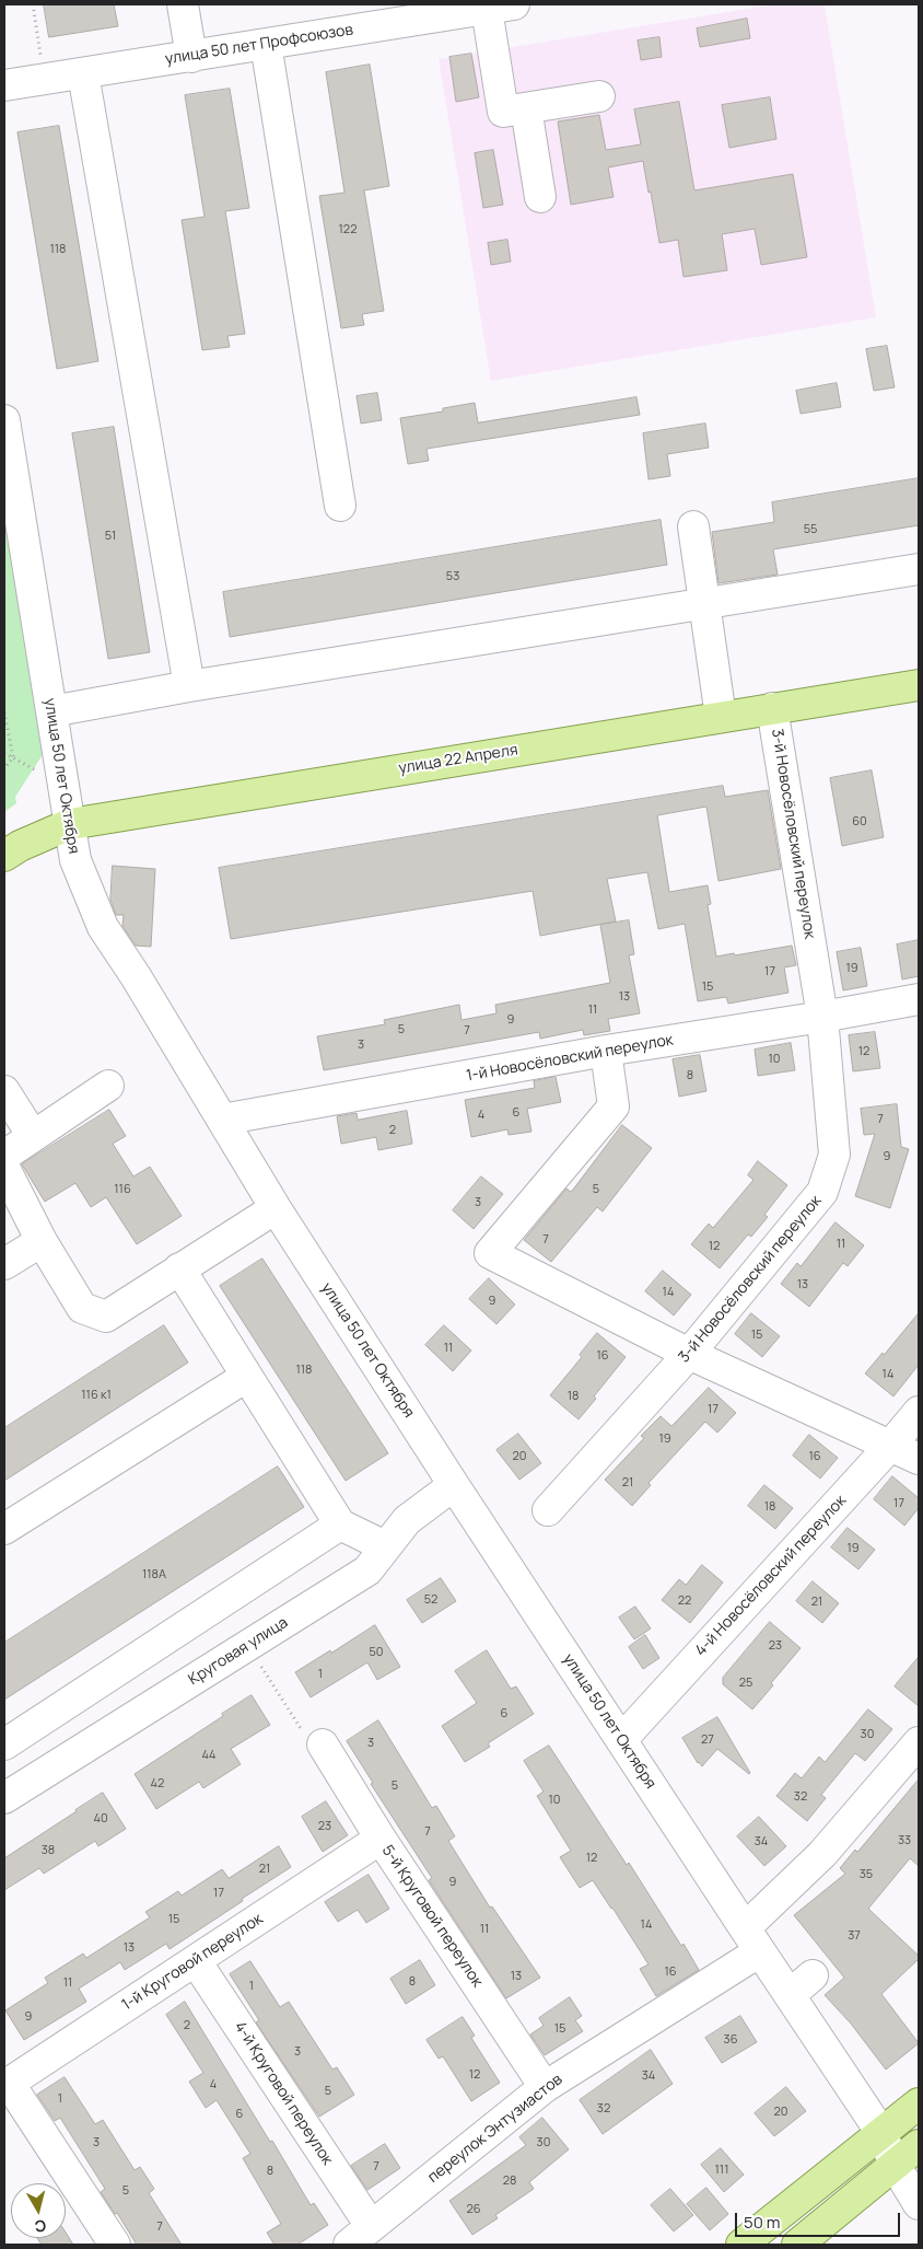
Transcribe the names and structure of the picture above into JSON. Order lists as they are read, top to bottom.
{
  "streets": {
    "main road": ["улица 22 Апреля"],
    "street": [
      "улица 50 лет Профсоюзов",
      "улица 50 лет Октября",
      "3-й Новосёловский переулок",
      "1-й Новосёловский переулок",
      "4-й Новосёловский переулок",
      "Круговая улица",
      "5-й Круговой переулок",
      "1-й Круговой переулок",
      "4-й Круговой переулок",
      "переулок Энтузиастов"
    ]
  },
  "crossings": [
    ["улица 22 Апреля", "улица 50 лет Октября"],
    ["улица 22 Апреля", "3-й Новосёловский переулок"],
    ["улица 50 лет Октября", "1-й Новосёловский переулок"],
    ["улица 50 лет Октября", "4-й Новосёловский переулок"],
    ["улица 50 лет Октября", "Круговая улица"],
    ["улица 50 лет Октября", "переулок Энтузиастов"],
    ["3-й Новосёловский переулок", "1-й Новосёловский переулок"],
    ["5-й Круговой переулок", "1-й Круговой переулок"],
    ["5-й Круговой переулок", "переулок Энтузиастов"],
    ["1-й Круговой переулок", "4-й Круговой переулок"],
    ["4-й Круговой переулок", "переулок Энтузиастов"]
  ],
  "house_numbers": [
    "122",
    "118",
    "55",
    "51",
    "53",
    "60",
    "19",
    "17",
    "15",
    "13",
    "11",
    "9",
    "5",
    "7",
    "3",
    "12",
    "10",
    "8",
    "6",
    "4",
    "7",
    "2",
    "9",
    "116",
    "5",
    "3",
    "7",
    "11",
    "12",
    "13",
    "14",
    "9",
    "15",
    "11",
    "16",
    "118",
    "14",
    "116 к1",
    "18",
    "17",
    "19",
    "20",
    "16",
    "21",
    "17",
    "18",
    "19",
    "118А",
    "52",
    "22",
    "21",
    "23",
    "50",
    "1",
    "25",
    "6",
    "30",
    "27",
    "3",
    "44",
    "42",
    "5",
    "32",
    "10",
    "40",
    "23",
    "7",
    "33",
    "34",
    "38",
    "12",
    "21",
    "35",
    "9",
    "17",
    "15",
    "14",
    "11",
    "37",
    "13",
    "16",
    "13",
    "8",
    "11",
    "1",
    "9",
    "2",
    "15",
    "36",
    "3",
    "12",
    "34",
    "4",
    "5",
    "1",
    "32",
    "20",
    "6",
    "3",
    "30",
    "7",
    "111",
    "8",
    "28",
    "5",
    "26",
    "7"
  ],
  "scale_bar": "50 m",
  "north": "bottom"
}
